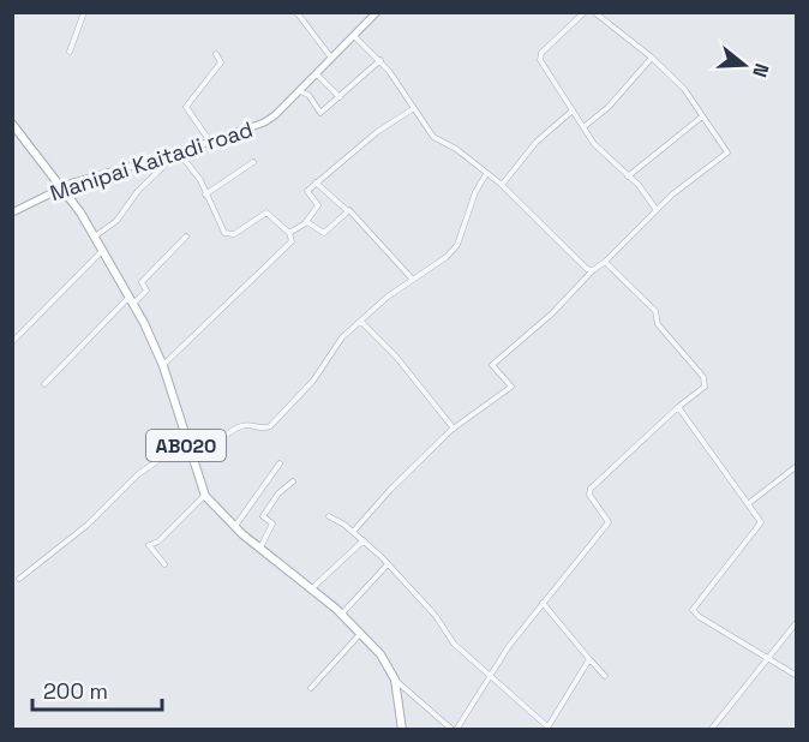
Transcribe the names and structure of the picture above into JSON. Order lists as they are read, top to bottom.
{
  "streets": {
    "main road": ["Manipai Kaitadi road", "AB020"]
  },
  "crossings": [
    ["Manipai Kaitadi road", "AB020"]
  ],
  "scale_bar": "200 m",
  "north": "right"
}
